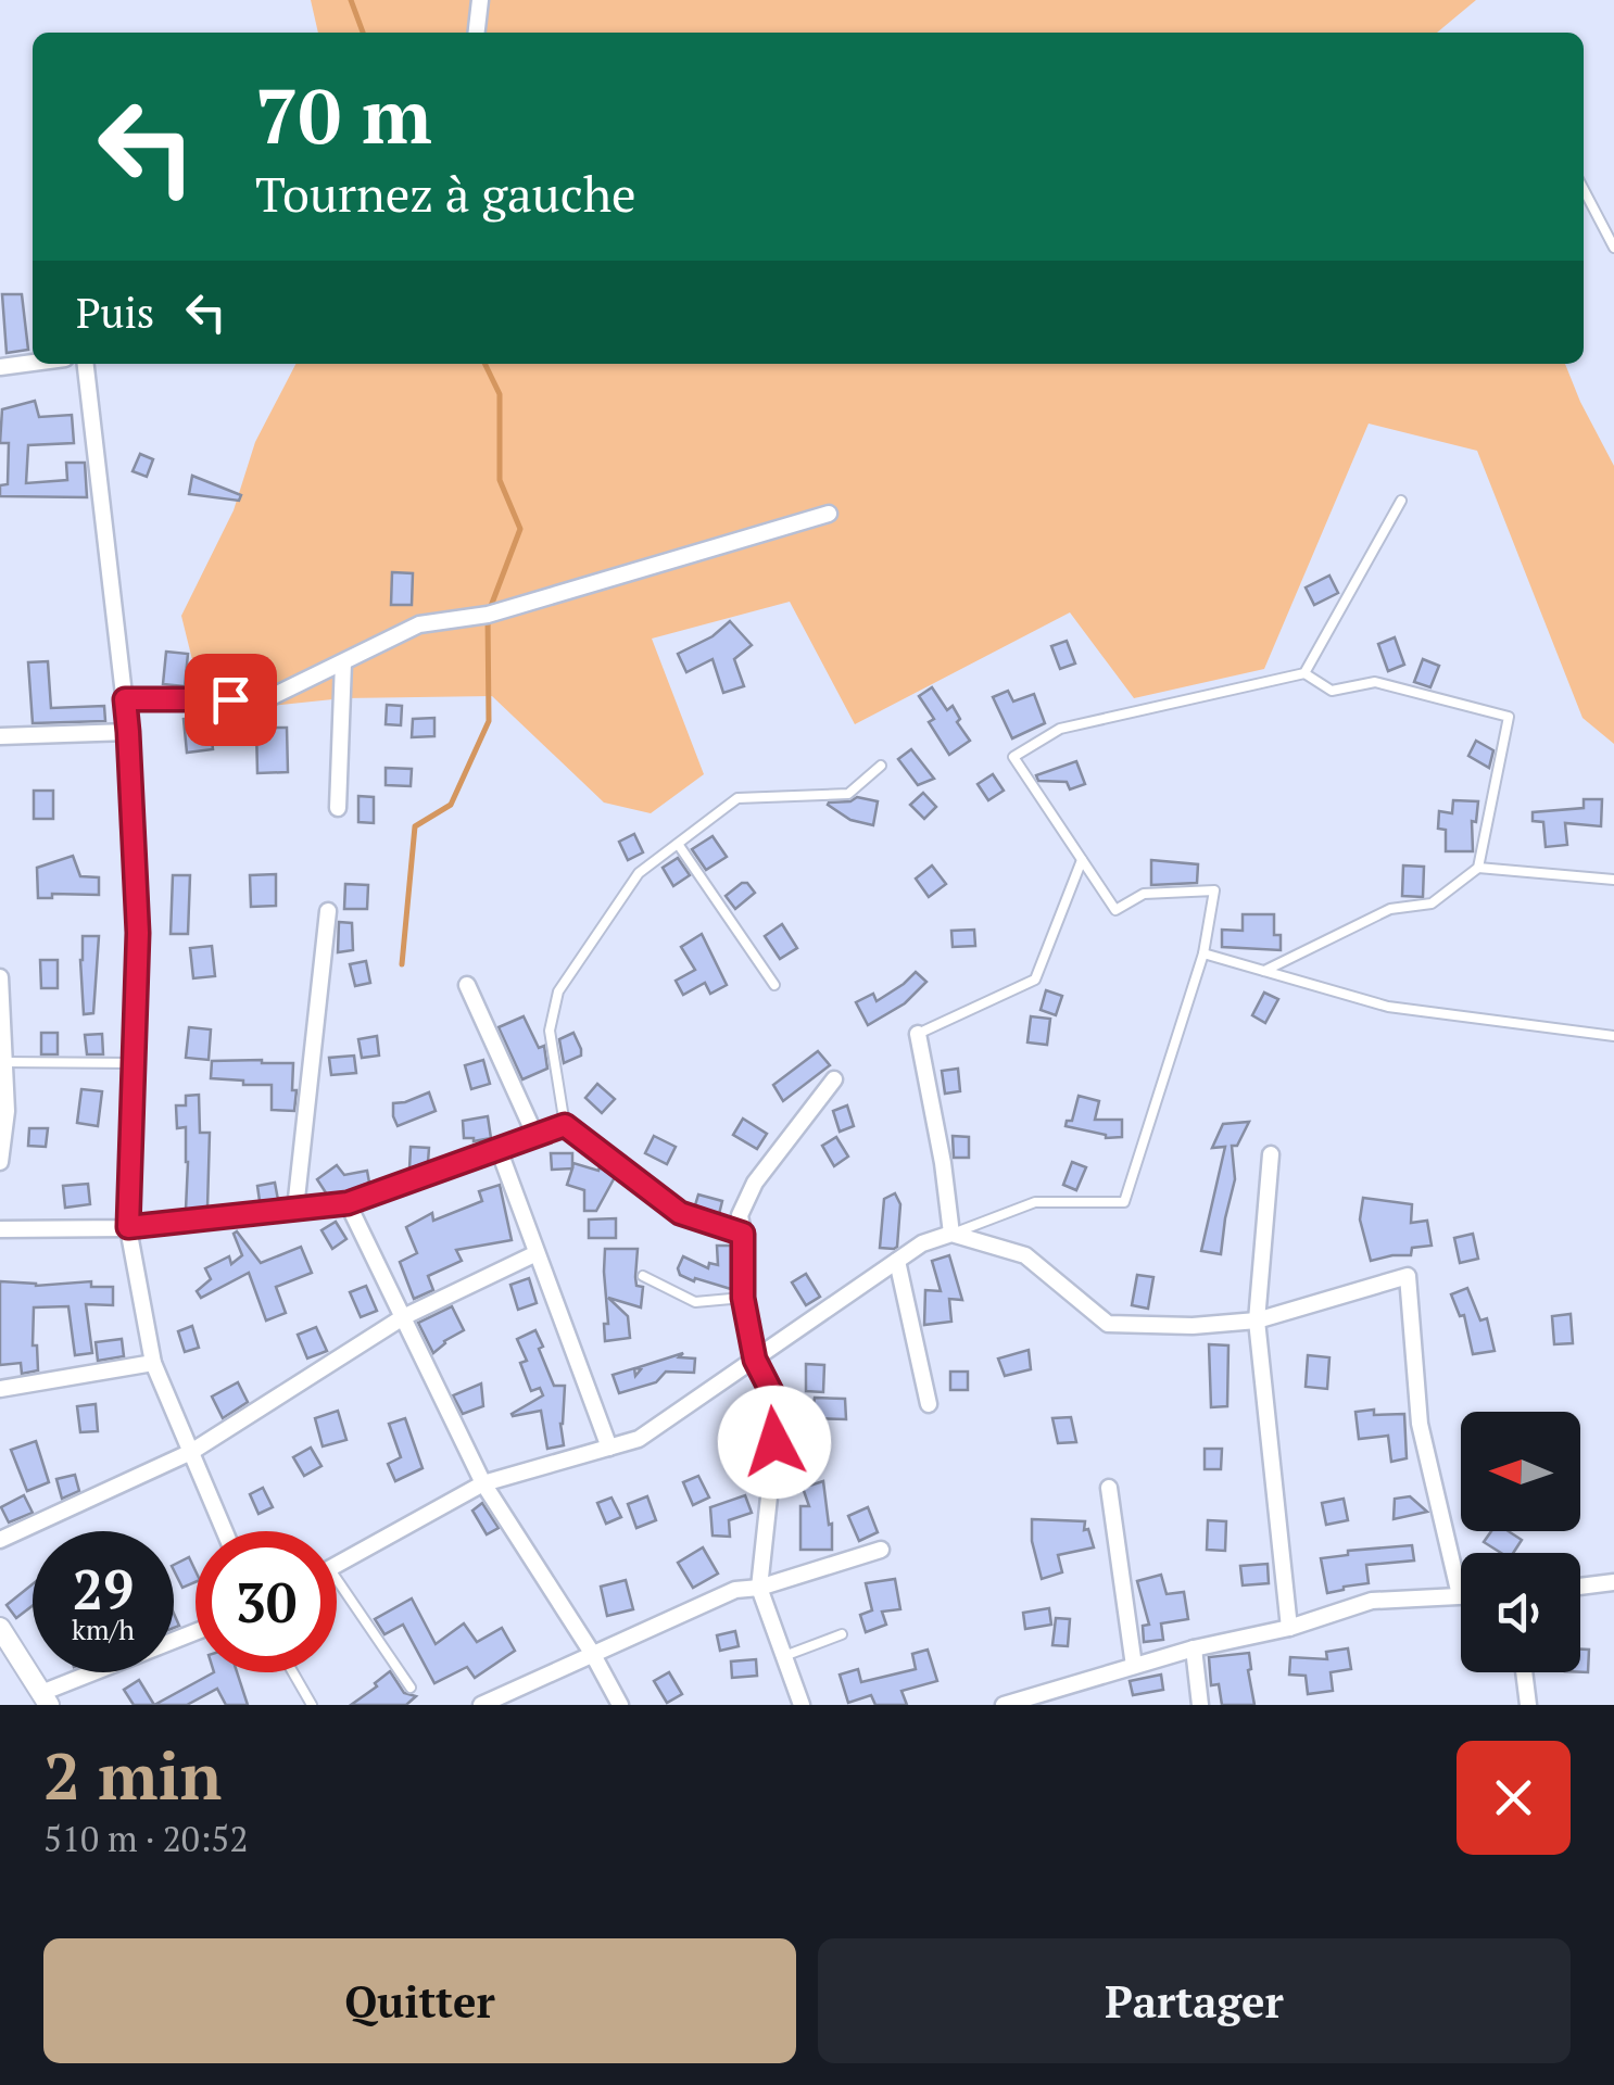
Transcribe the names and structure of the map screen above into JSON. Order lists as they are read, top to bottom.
{
  "north": "left",
  "page": {
    "turn": ["70 m", "Tournez à gauche"],
    "then": "Puis",
    "speed": "29 km/h",
    "limit": "30",
    "heading": ["2 min", "510 m · 20:52"],
    "buttons": ["Quitter", "Partager"]
  }
}
